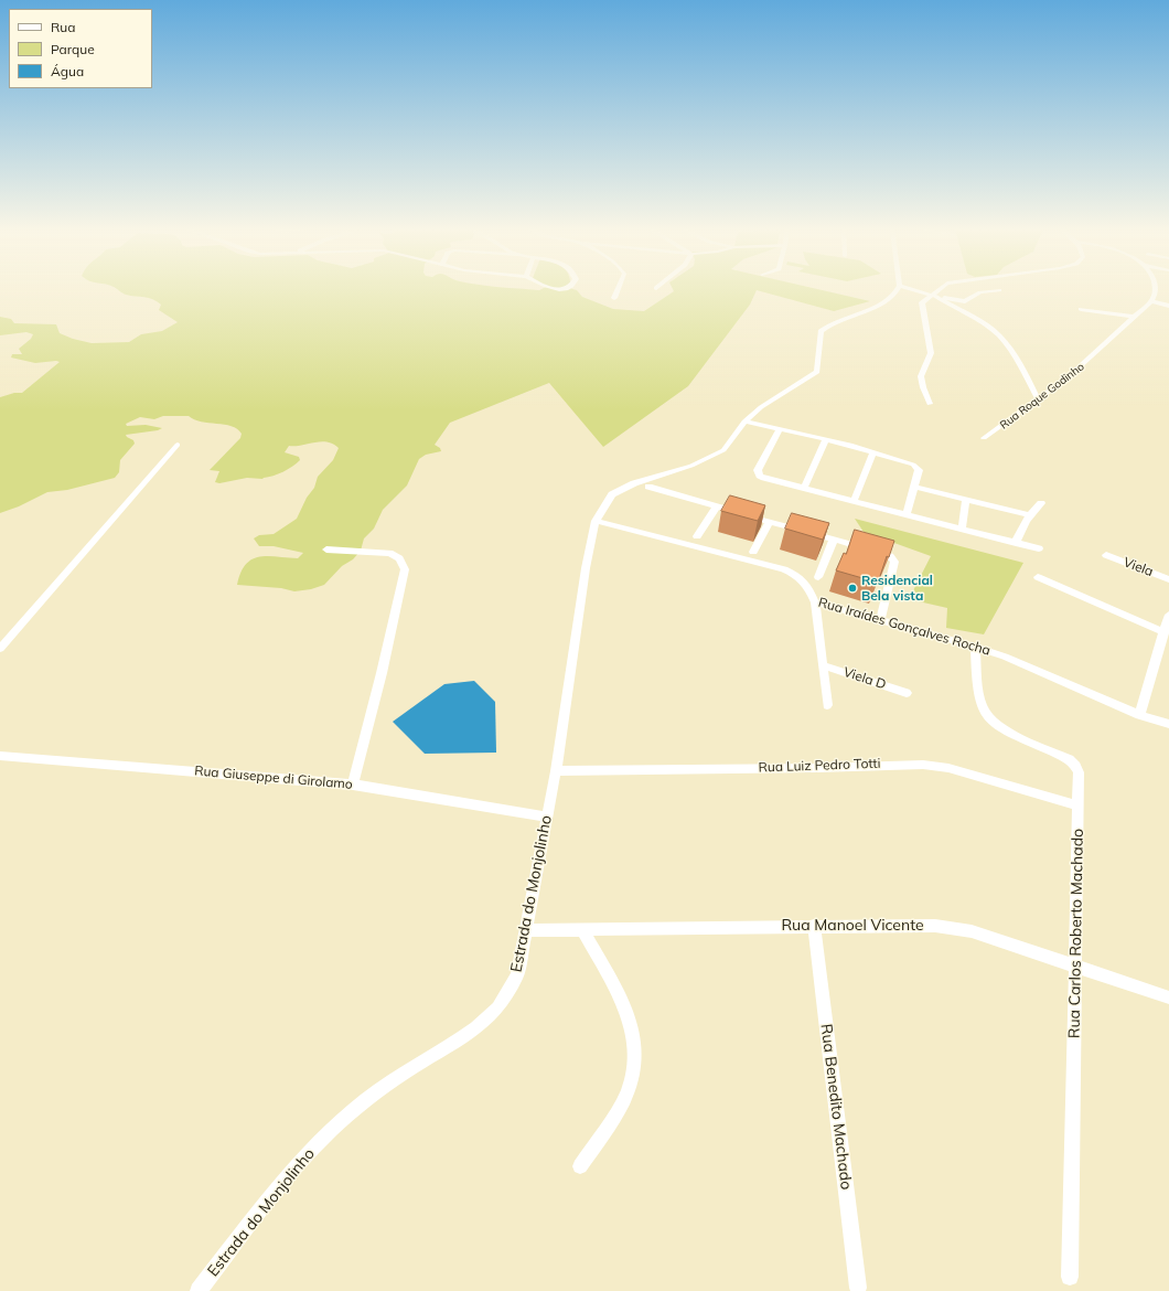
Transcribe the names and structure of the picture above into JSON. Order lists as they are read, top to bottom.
{
  "streets": {
    "street": [
      "Rua Roque Godinho",
      "Viela",
      "Rua Iraídes Gonçalves Rocha",
      "Viela D",
      "Rua Luiz Pedro Totti",
      "Rua Giuseppe di Girolamo",
      "Estrada do Monjolinho",
      "Rua Manoel Vicente",
      "Rua Carlos Roberto Machado",
      "Rua Benedito Machado"
    ]
  },
  "crossings": [
    ["Rua Iraídes Gonçalves Rocha", "Estrada do Monjolinho"],
    ["Rua Iraídes Gonçalves Rocha", "Rua Carlos Roberto Machado"],
    ["Rua Luiz Pedro Totti", "Estrada do Monjolinho"],
    ["Rua Luiz Pedro Totti", "Rua Carlos Roberto Machado"],
    ["Rua Giuseppe di Girolamo", "Estrada do Monjolinho"],
    ["Estrada do Monjolinho", "Rua Manoel Vicente"],
    ["Rua Manoel Vicente", "Rua Carlos Roberto Machado"],
    ["Rua Manoel Vicente", "Rua Benedito Machado"]
  ],
  "places": ["Residencial Bela vista"],
  "legend": ["Rua", "Parque", "Água"]
}
